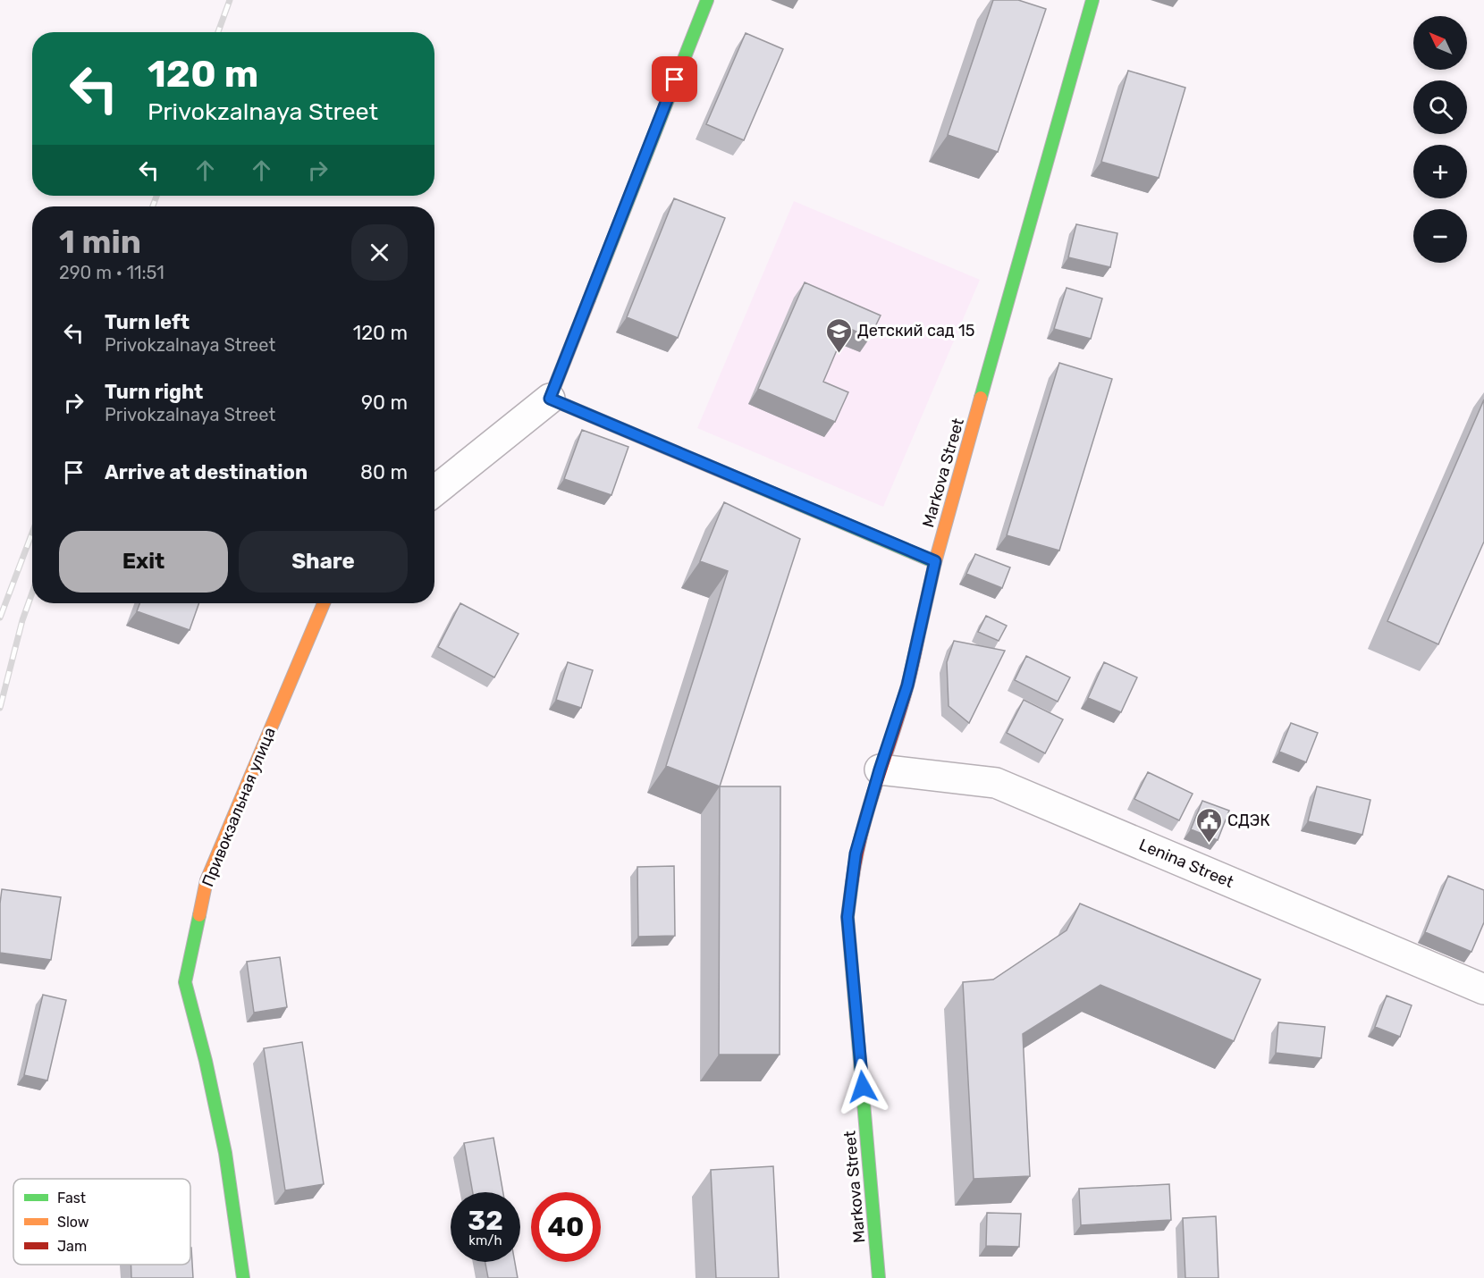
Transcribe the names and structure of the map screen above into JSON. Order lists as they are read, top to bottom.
{
  "streets": {
    "street": ["Markova Street", "Привокзальная улица", "Lenina Street"]
  },
  "crossings": [
    ["Markova Street", "Lenina Street"]
  ],
  "places": {
    "school or university": ["Детский сад 15"],
    "public building": ["СДЭК"]
  },
  "legend": ["Fast", "Slow", "Jam"],
  "north": "top left",
  "page": {
    "map_buttons": ["+", "−"],
    "turn": ["120 m", "Privokzalnaya Street"],
    "heading": ["1 min", "290 m · 11:51"],
    "list": [
      {
        "name": "Turn left",
        "note": "Privokzalnaya Street",
        "value": "120 m"
      },
      {
        "name": "Turn right",
        "note": "Privokzalnaya Street",
        "value": "90 m"
      },
      {
        "name": "Arrive at destination",
        "value": "80 m"
      }
    ],
    "buttons": ["Exit", "Share"],
    "speed": "32 km/h",
    "limit": "40"
  }
}
